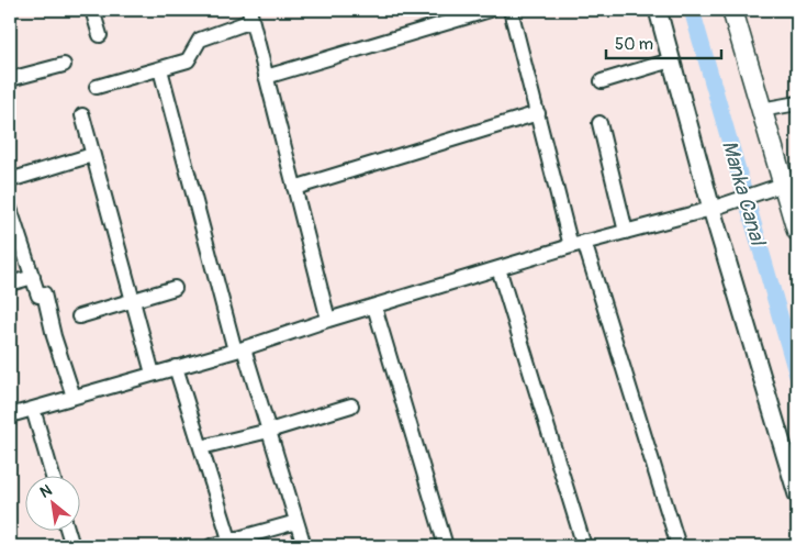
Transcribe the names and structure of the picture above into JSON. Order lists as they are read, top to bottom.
{
  "water": ["Manka Canal"],
  "scale_bar": "50 m",
  "north": "top left"
}
